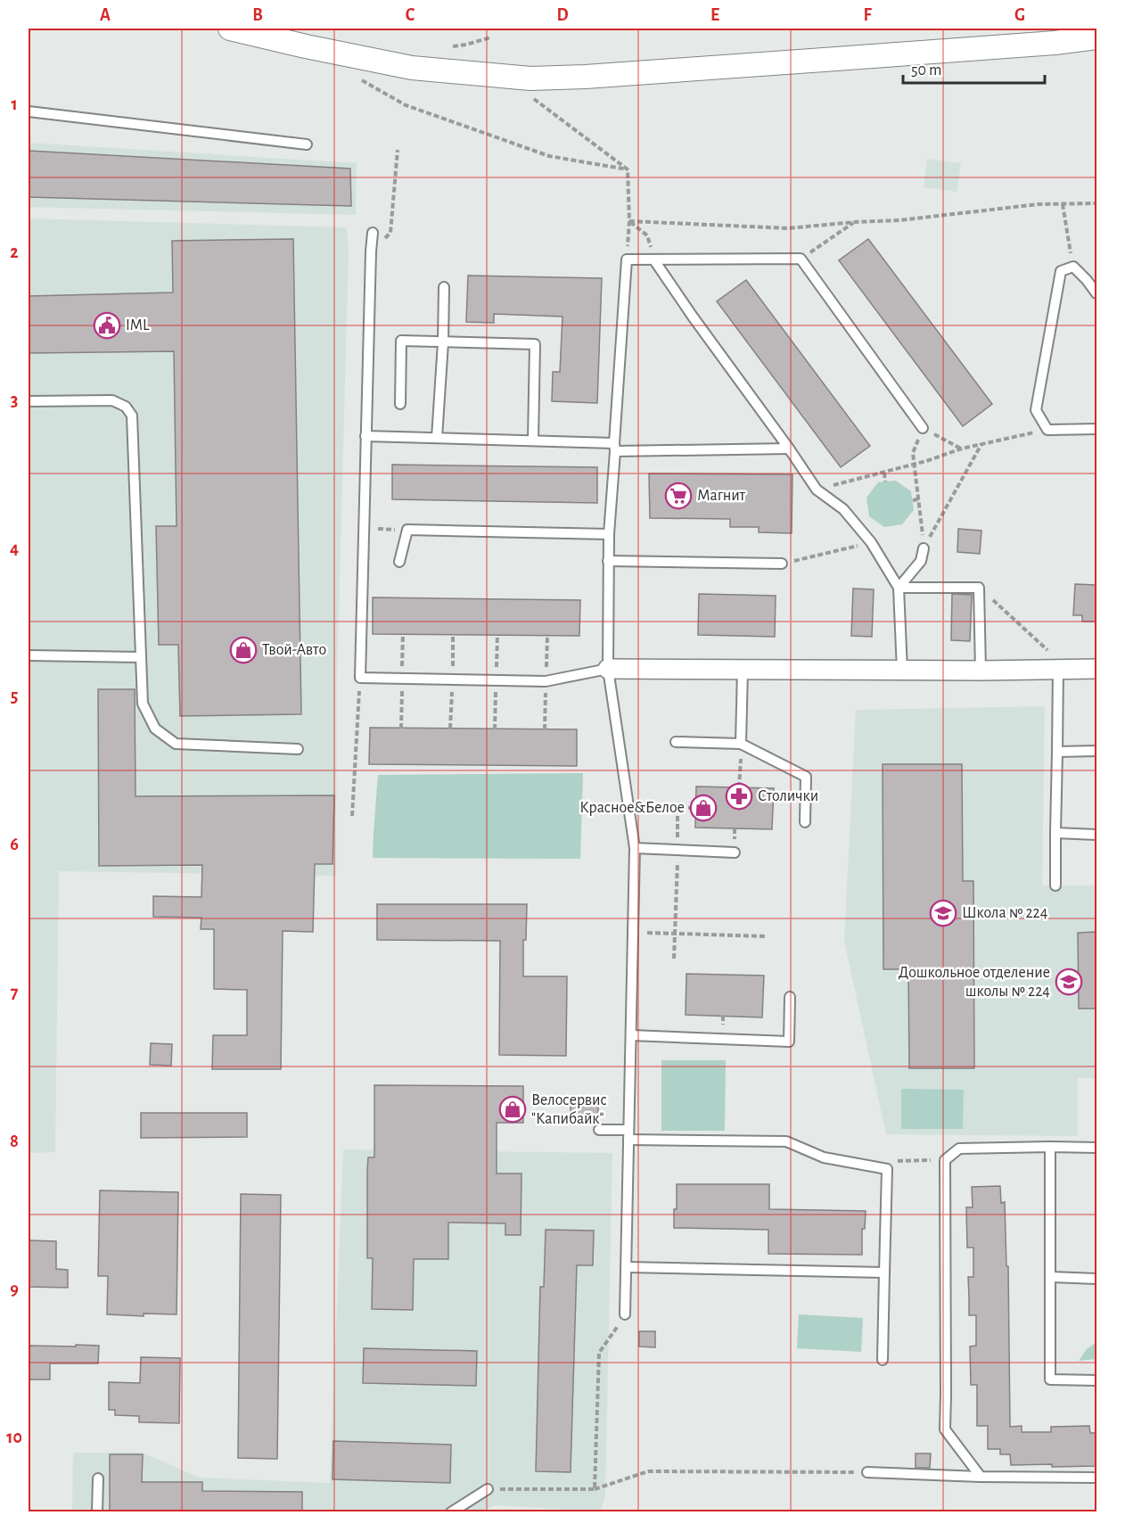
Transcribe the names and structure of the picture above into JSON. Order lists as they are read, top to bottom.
{
  "places": {
    "public building": ["IML"],
    "supermarket": ["Магнит"],
    "shop": ["Твой-Авто", "Красное&Белое", "Велосервис \"Капибайк\""],
    "pharmacy": ["Столички"],
    "school or university": ["Школа № 224", "Дошкольное отделение школы № 224"]
  },
  "scale_bar": "50 m",
  "grid": {
    "columns": [
      "A",
      "B",
      "C",
      "D",
      "E",
      "F",
      "G"
    ],
    "rows": [
      "1",
      "2",
      "3",
      "4",
      "5",
      "6",
      "7",
      "8",
      "9",
      "10"
    ]
  }
}
